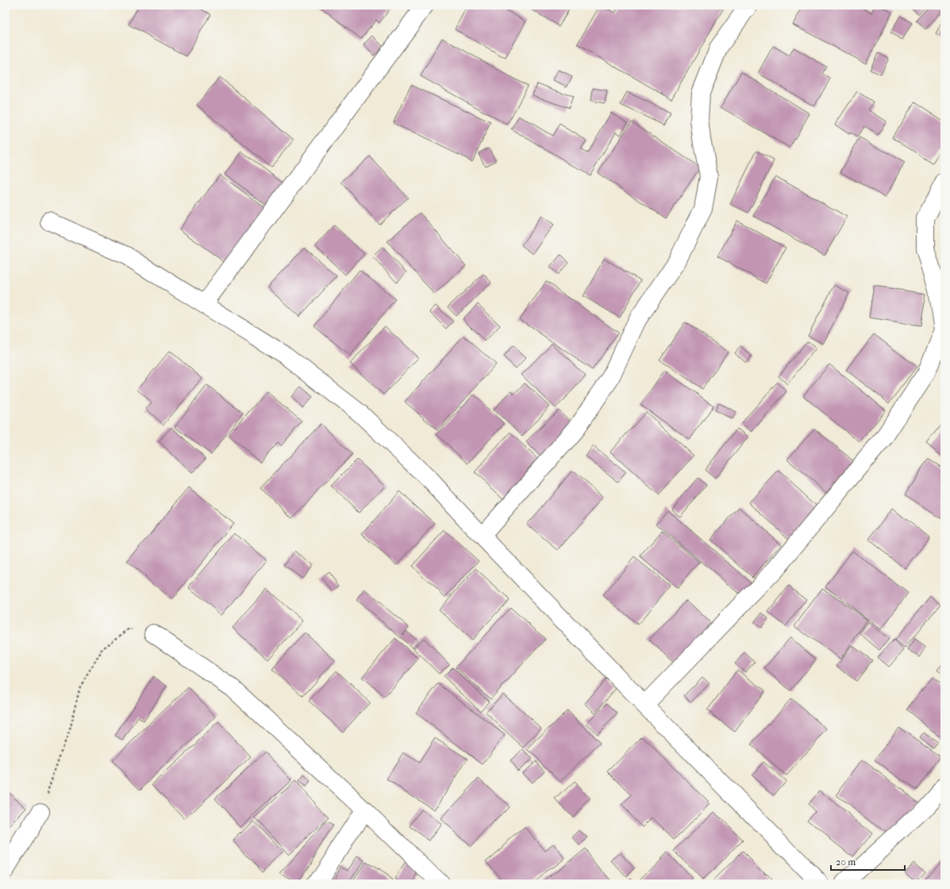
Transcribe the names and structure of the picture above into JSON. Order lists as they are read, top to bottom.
{
  "scale_bar": "20 m"
}
